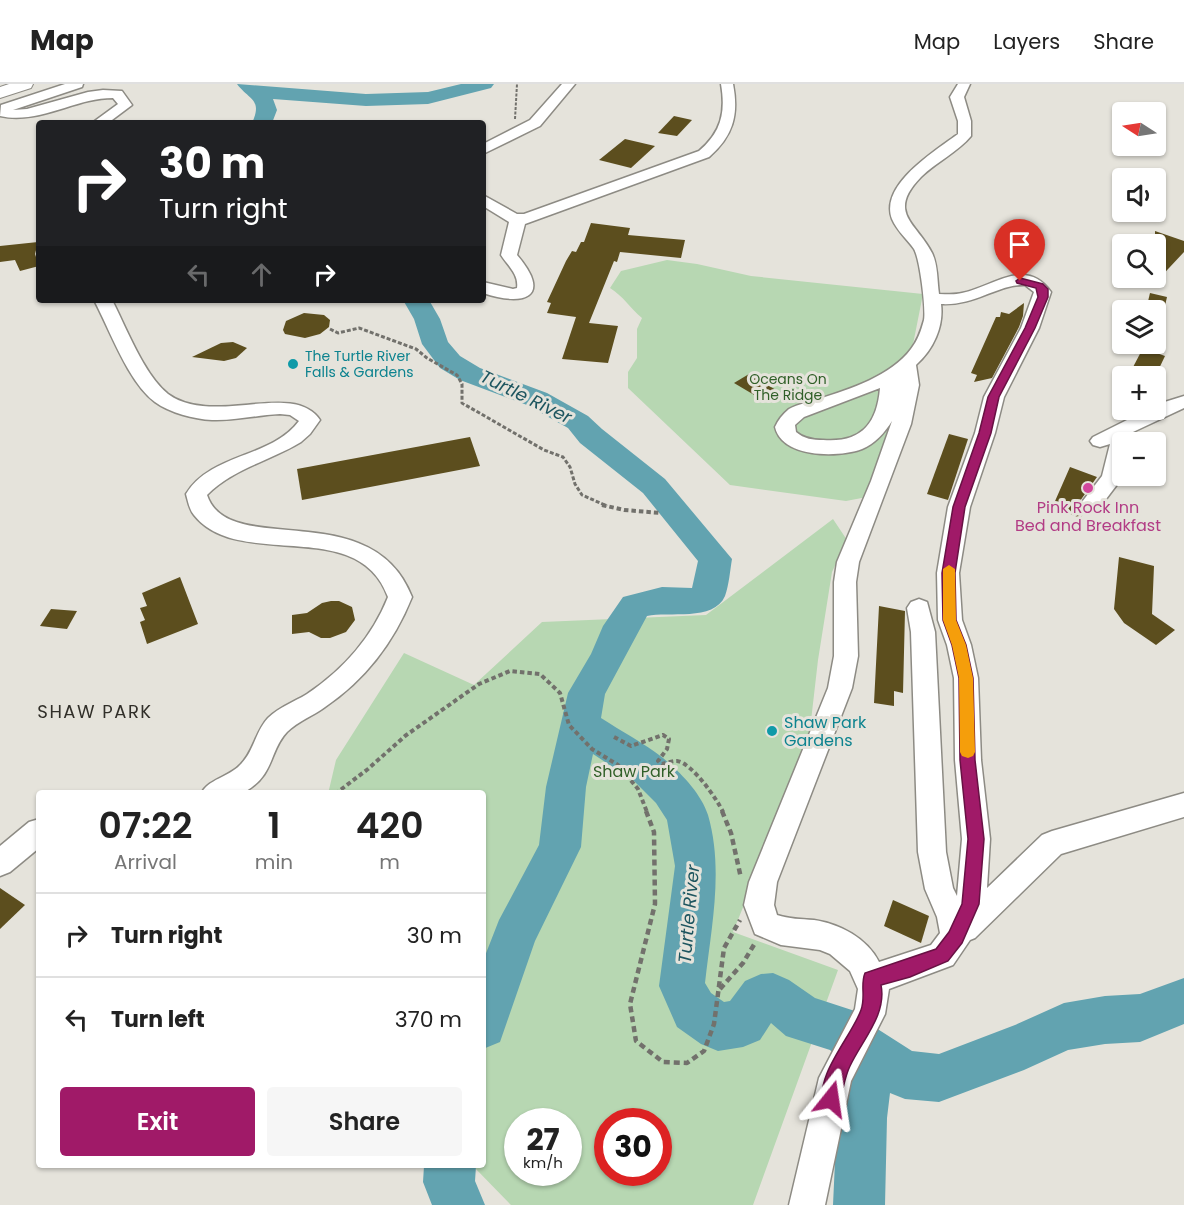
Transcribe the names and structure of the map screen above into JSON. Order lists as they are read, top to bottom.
{
  "districts": ["SHAW PARK"],
  "water": ["Turtle River"],
  "parks": ["Oceans On The Ridge", "Shaw Park"],
  "places": ["The Turtle River Falls & Gardens", "Pink Rock Inn Bed and Breakfast", "Shaw Park Gardens"],
  "north": "left",
  "page": {
    "header": "Map",
    "nav": ["Map", "Layers", "Share"],
    "map_buttons": ["+", "−"],
    "turn": ["30 m", "Turn right"],
    "eta": [
      "07:22",
      "Arrival",
      "1",
      "min",
      "420",
      "m"
    ],
    "list": [
      {
        "name": "Turn right",
        "value": "30 m"
      },
      {
        "name": "Turn left",
        "value": "370 m"
      }
    ],
    "buttons": ["Exit", "Share"],
    "speed": "27 km/h",
    "limit": "30"
  }
}
